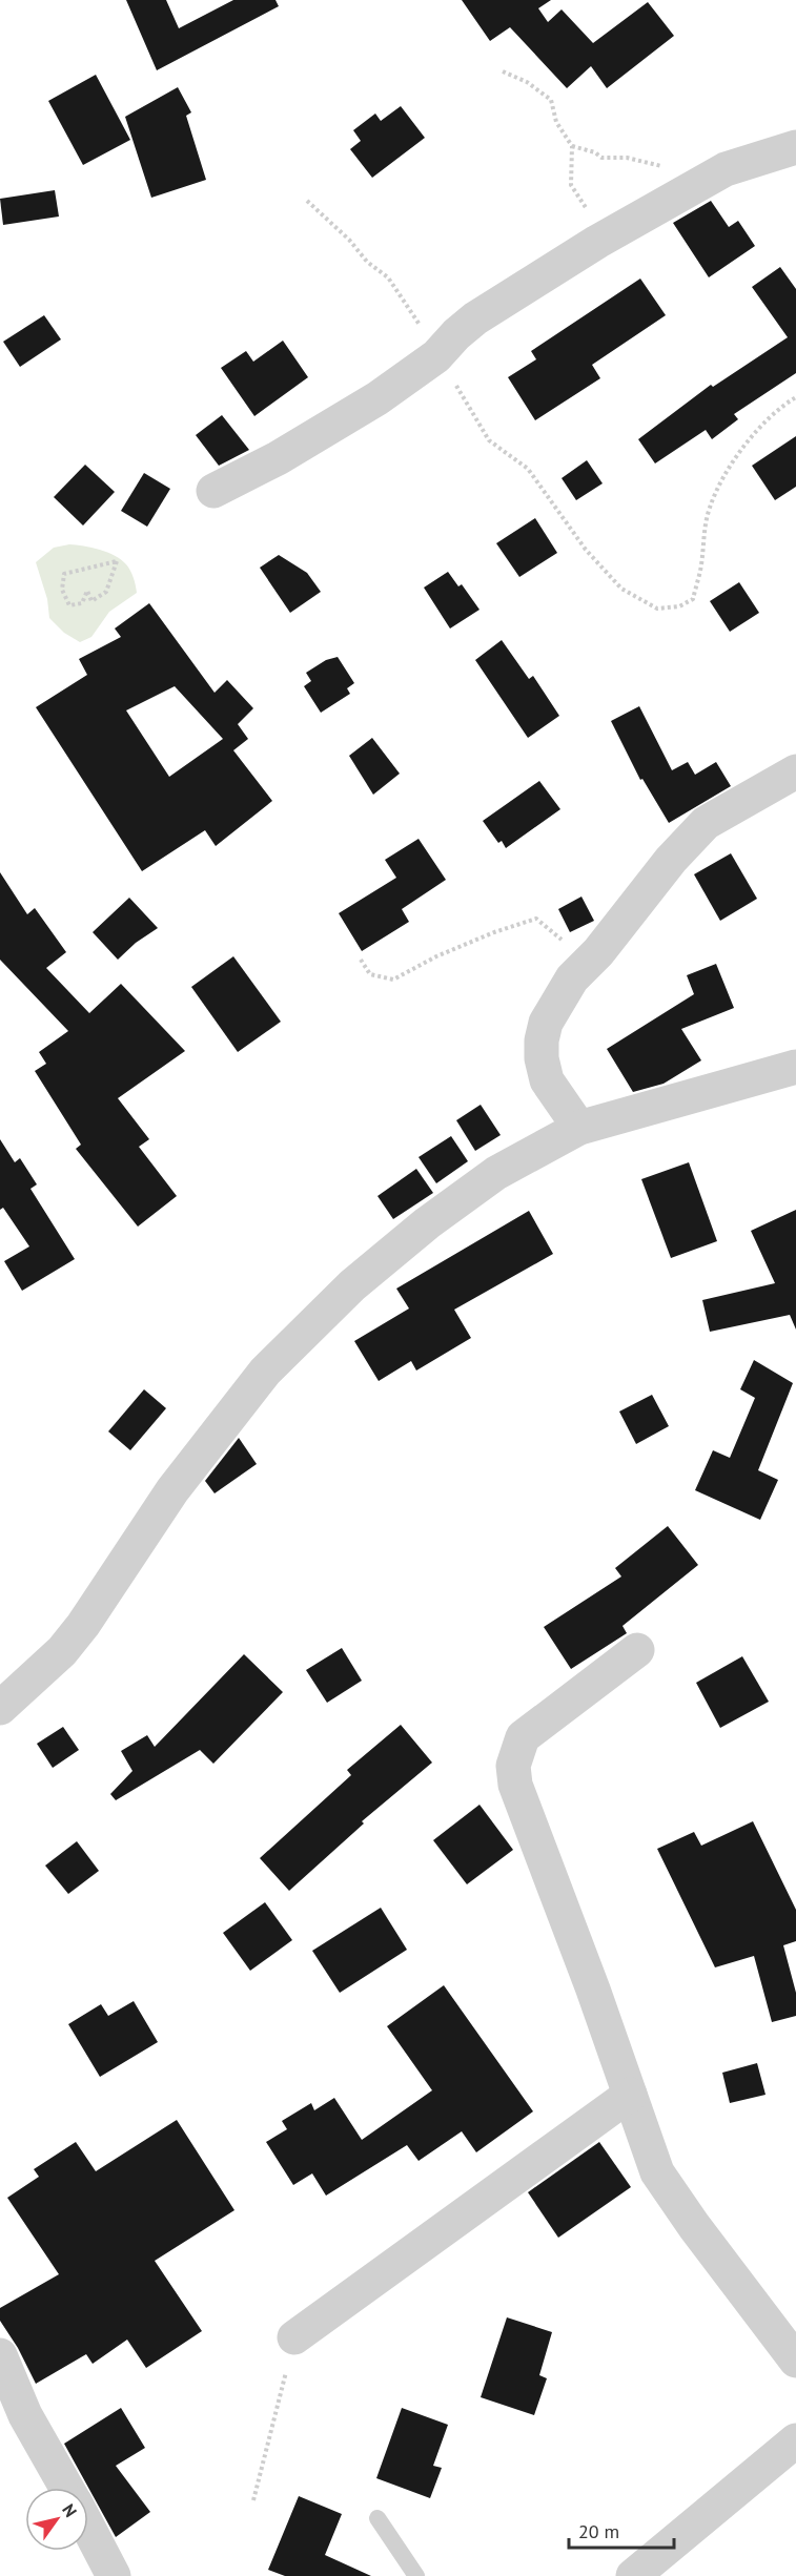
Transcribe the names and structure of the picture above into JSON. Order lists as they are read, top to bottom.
{
  "scale_bar": "20 m",
  "north": "top right"
}
